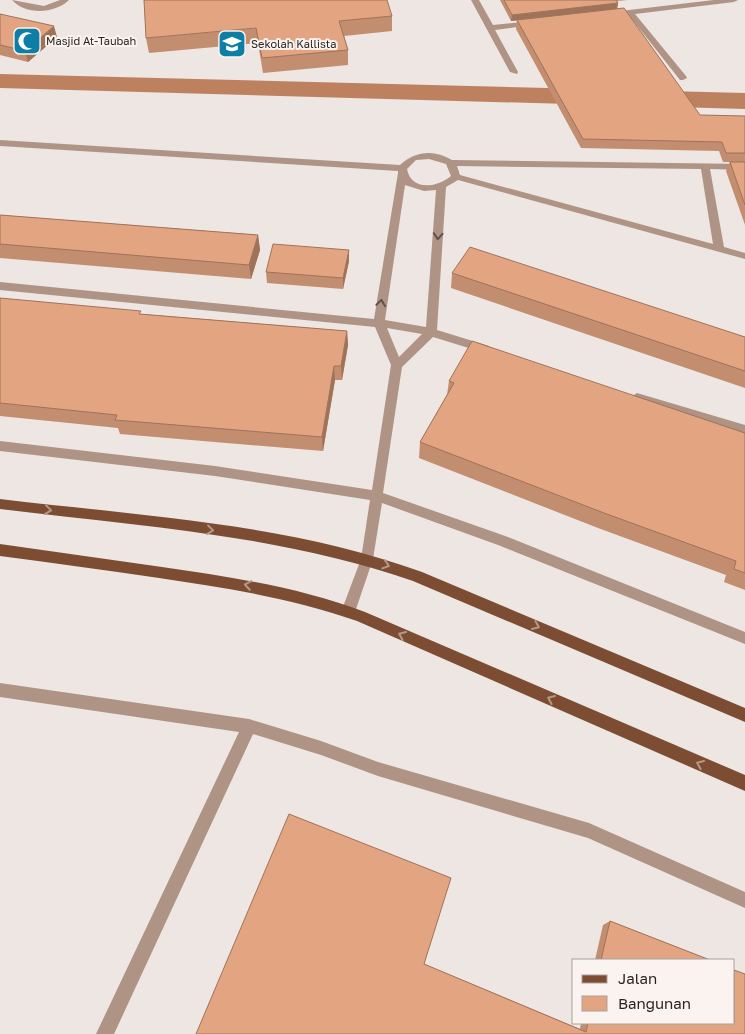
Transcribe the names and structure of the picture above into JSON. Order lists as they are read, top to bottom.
{
  "places": {
    "mosque": ["Masjid At-Taubah"],
    "school or university": ["Sekolah Kallista"]
  },
  "legend": ["Jalan", "Bangunan"]
}
